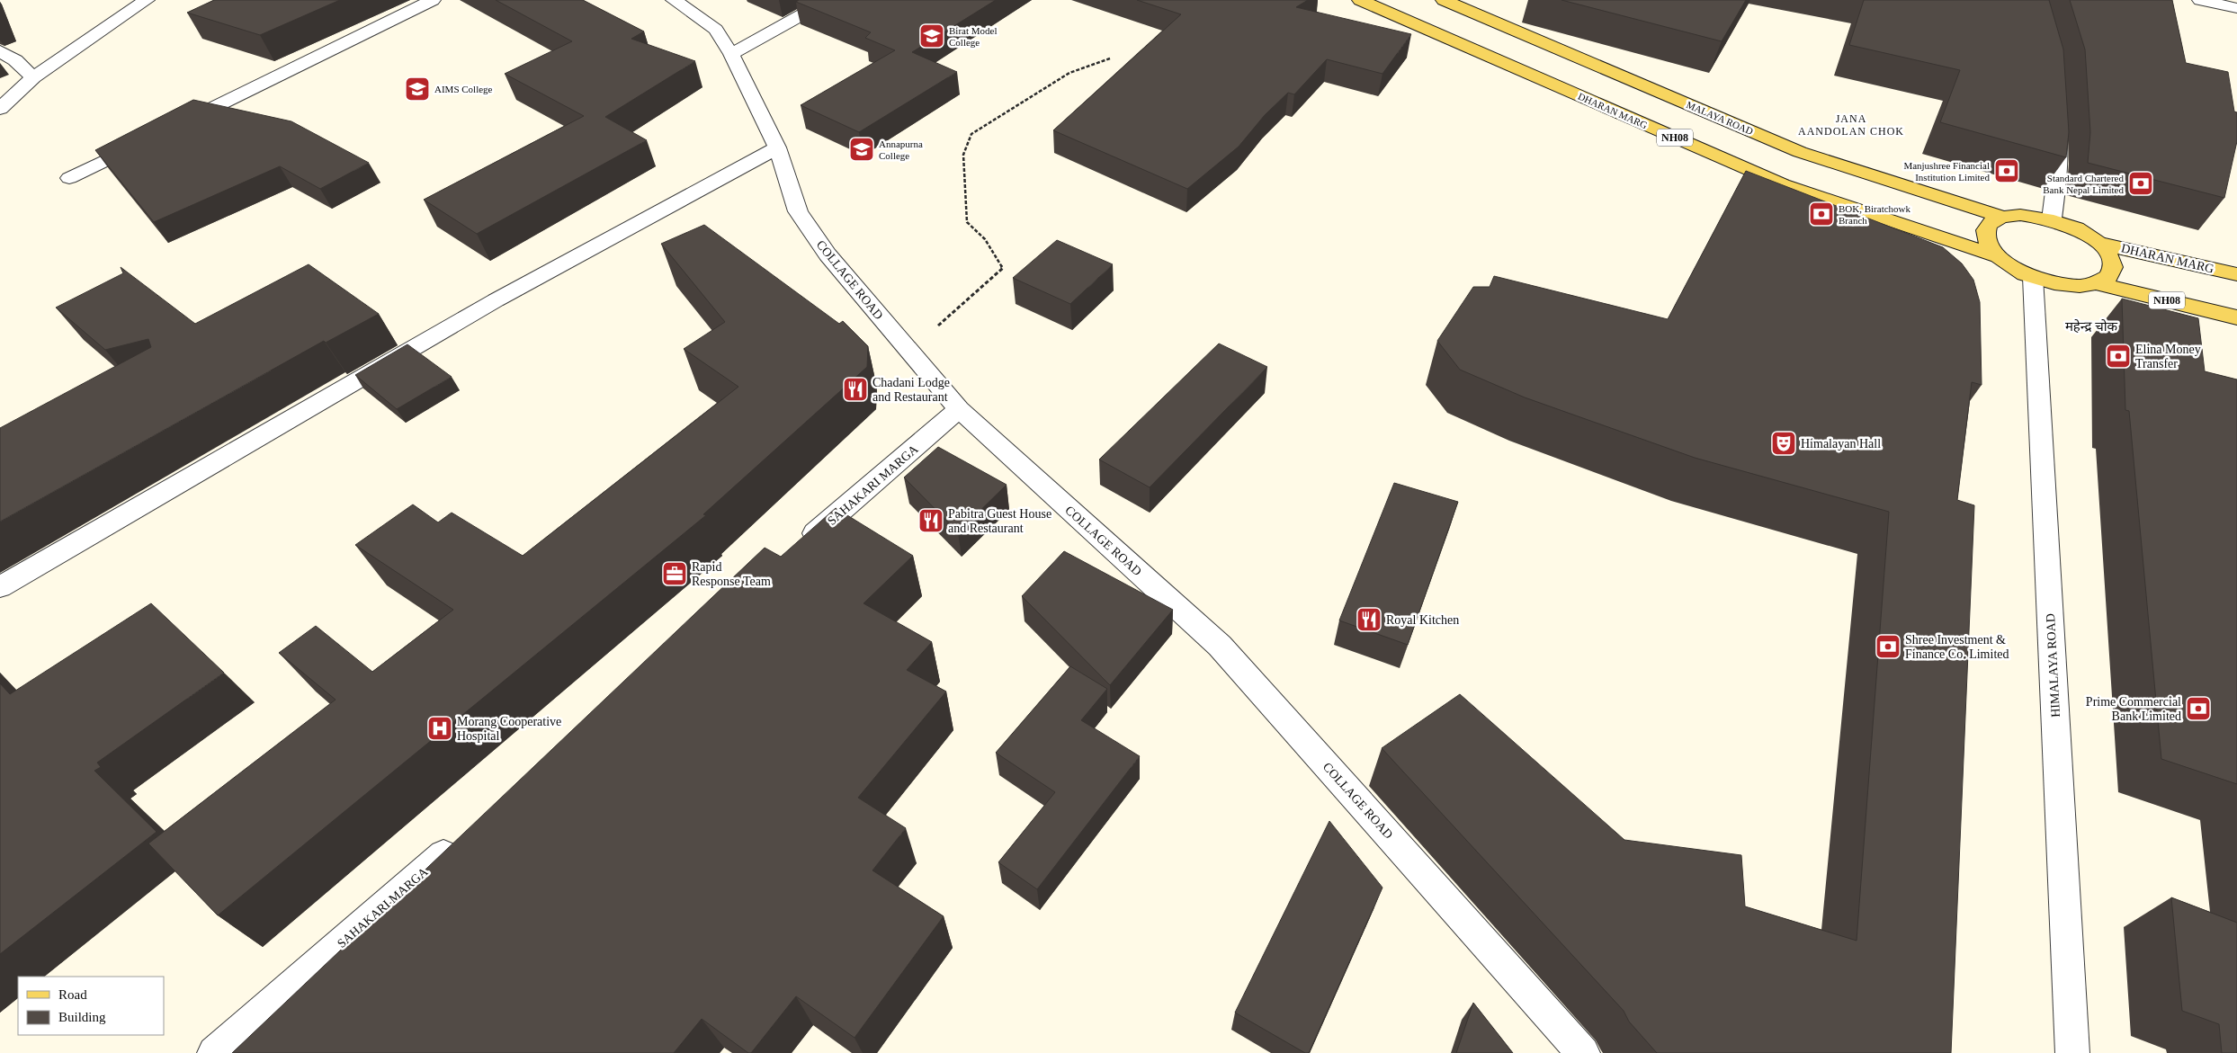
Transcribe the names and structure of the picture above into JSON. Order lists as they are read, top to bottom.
{
  "streets": {
    "main road": ["DHARAN MARG", "MALAYA ROAD", "NH08"],
    "street": ["COLLAGE ROAD", "SAHAKARI MARGA", "HIMALAYA ROAD"]
  },
  "crossings": [
    ["COLLAGE ROAD", "SAHAKARI MARGA"]
  ],
  "districts": ["JANA AANDOLAN CHOK", "महेन्द्र चोक"],
  "places": {
    "school or university": ["Birat Model College", "AIMS College", "Annapurna College"],
    "bank": [
      "Manjushree Financial Institution Limited",
      "Standard Chartered Bank Nepal Limited",
      "BOK, Biratchowk Branch",
      "Elina Money Transfer",
      "Shree Investment & Finance Co. Limited",
      "Prime Commercial Bank Limited"
    ],
    "restaurant": ["Chadani Lodge and Restaurant", "Pabitra Guest House and Restaurant", "Royal Kitchen"],
    "theatre": ["Himalayan Hall"],
    "office": ["Rapid Response Team"],
    "hospital": ["Morang Cooperative Hospital"]
  },
  "legend": ["Road", "Building"]
}
